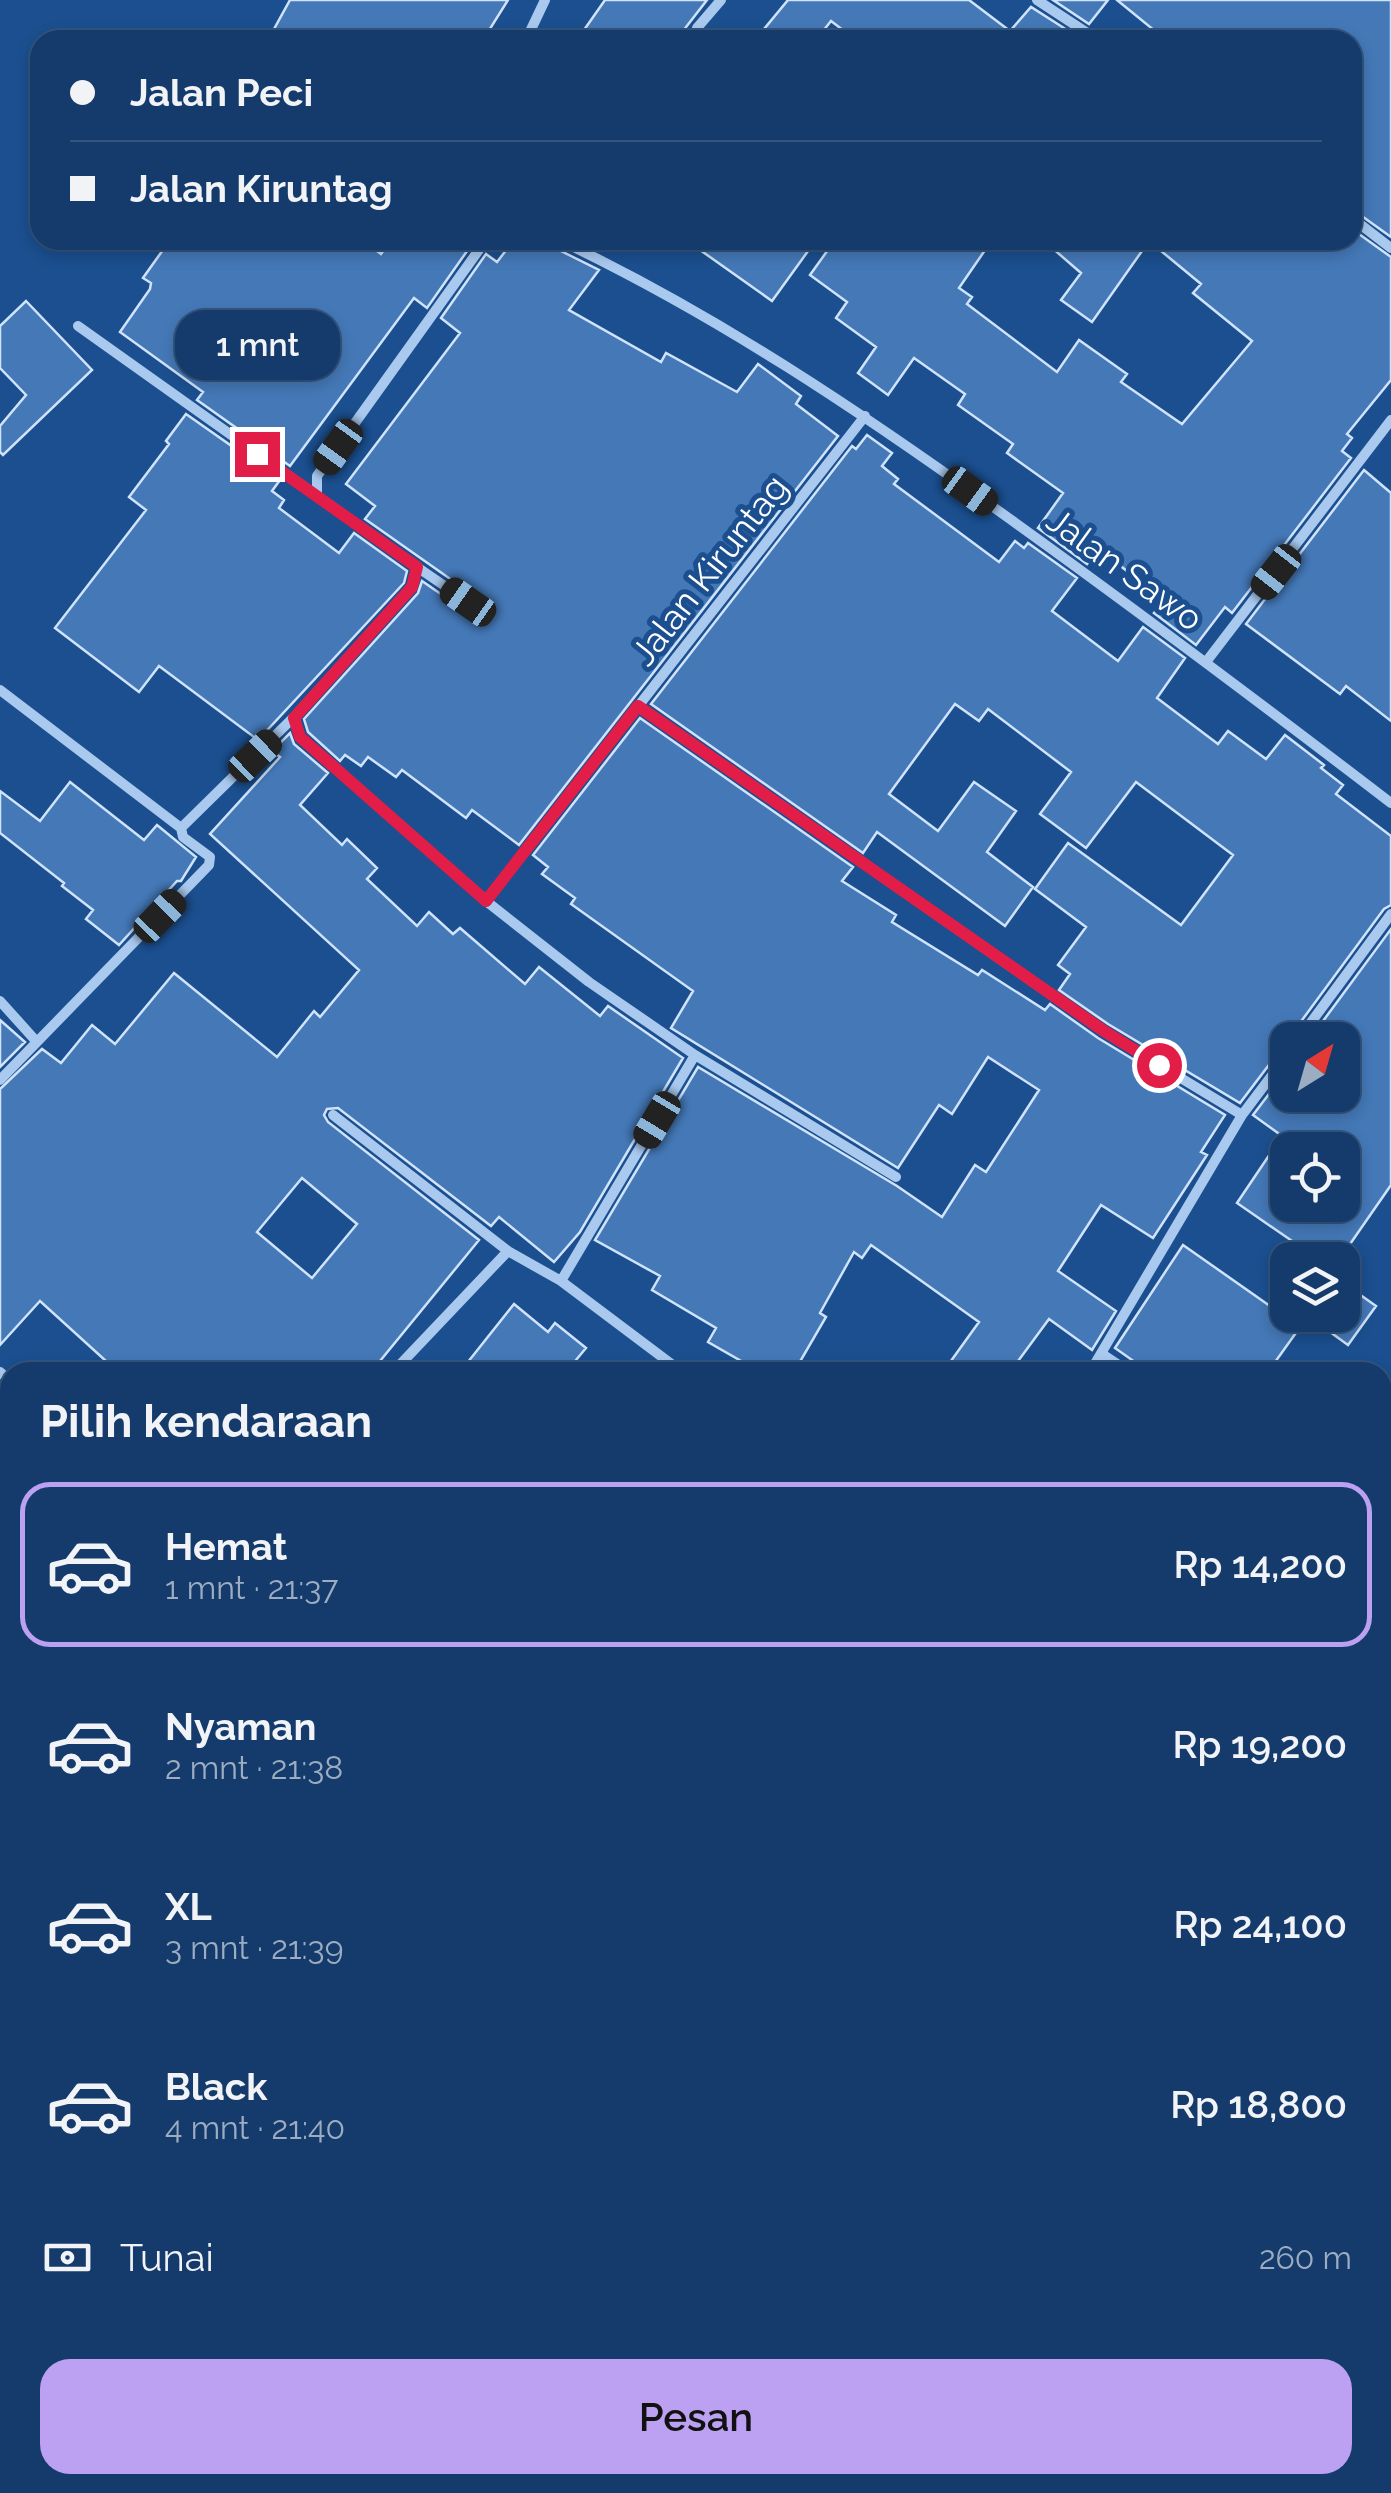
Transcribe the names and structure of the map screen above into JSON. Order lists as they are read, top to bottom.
{
  "streets": {
    "street": ["Jalan Sawo", "Jalan Kiruntag"]
  },
  "crossings": [
    ["Jalan Sawo", "Jalan Kiruntag"]
  ],
  "north": "top right",
  "page": {
    "banner": ["Jalan Peci", "Jalan Kiruntag"],
    "bubble": "1 mnt",
    "heading": "Pilih kendaraan",
    "list": [
      {
        "name": "Hemat",
        "note": "1 mnt · 21:37",
        "value": "Rp 14,200"
      },
      {
        "name": "Nyaman",
        "note": "2 mnt · 21:38",
        "value": "Rp 19,200"
      },
      {
        "name": "XL",
        "note": "3 mnt · 21:39",
        "value": "Rp 24,100"
      },
      {
        "name": "Black",
        "note": "4 mnt · 21:40",
        "value": "Rp 18,800"
      }
    ],
    "pay": ["Tunai", "260 m"],
    "buttons": "Pesan"
  }
}
